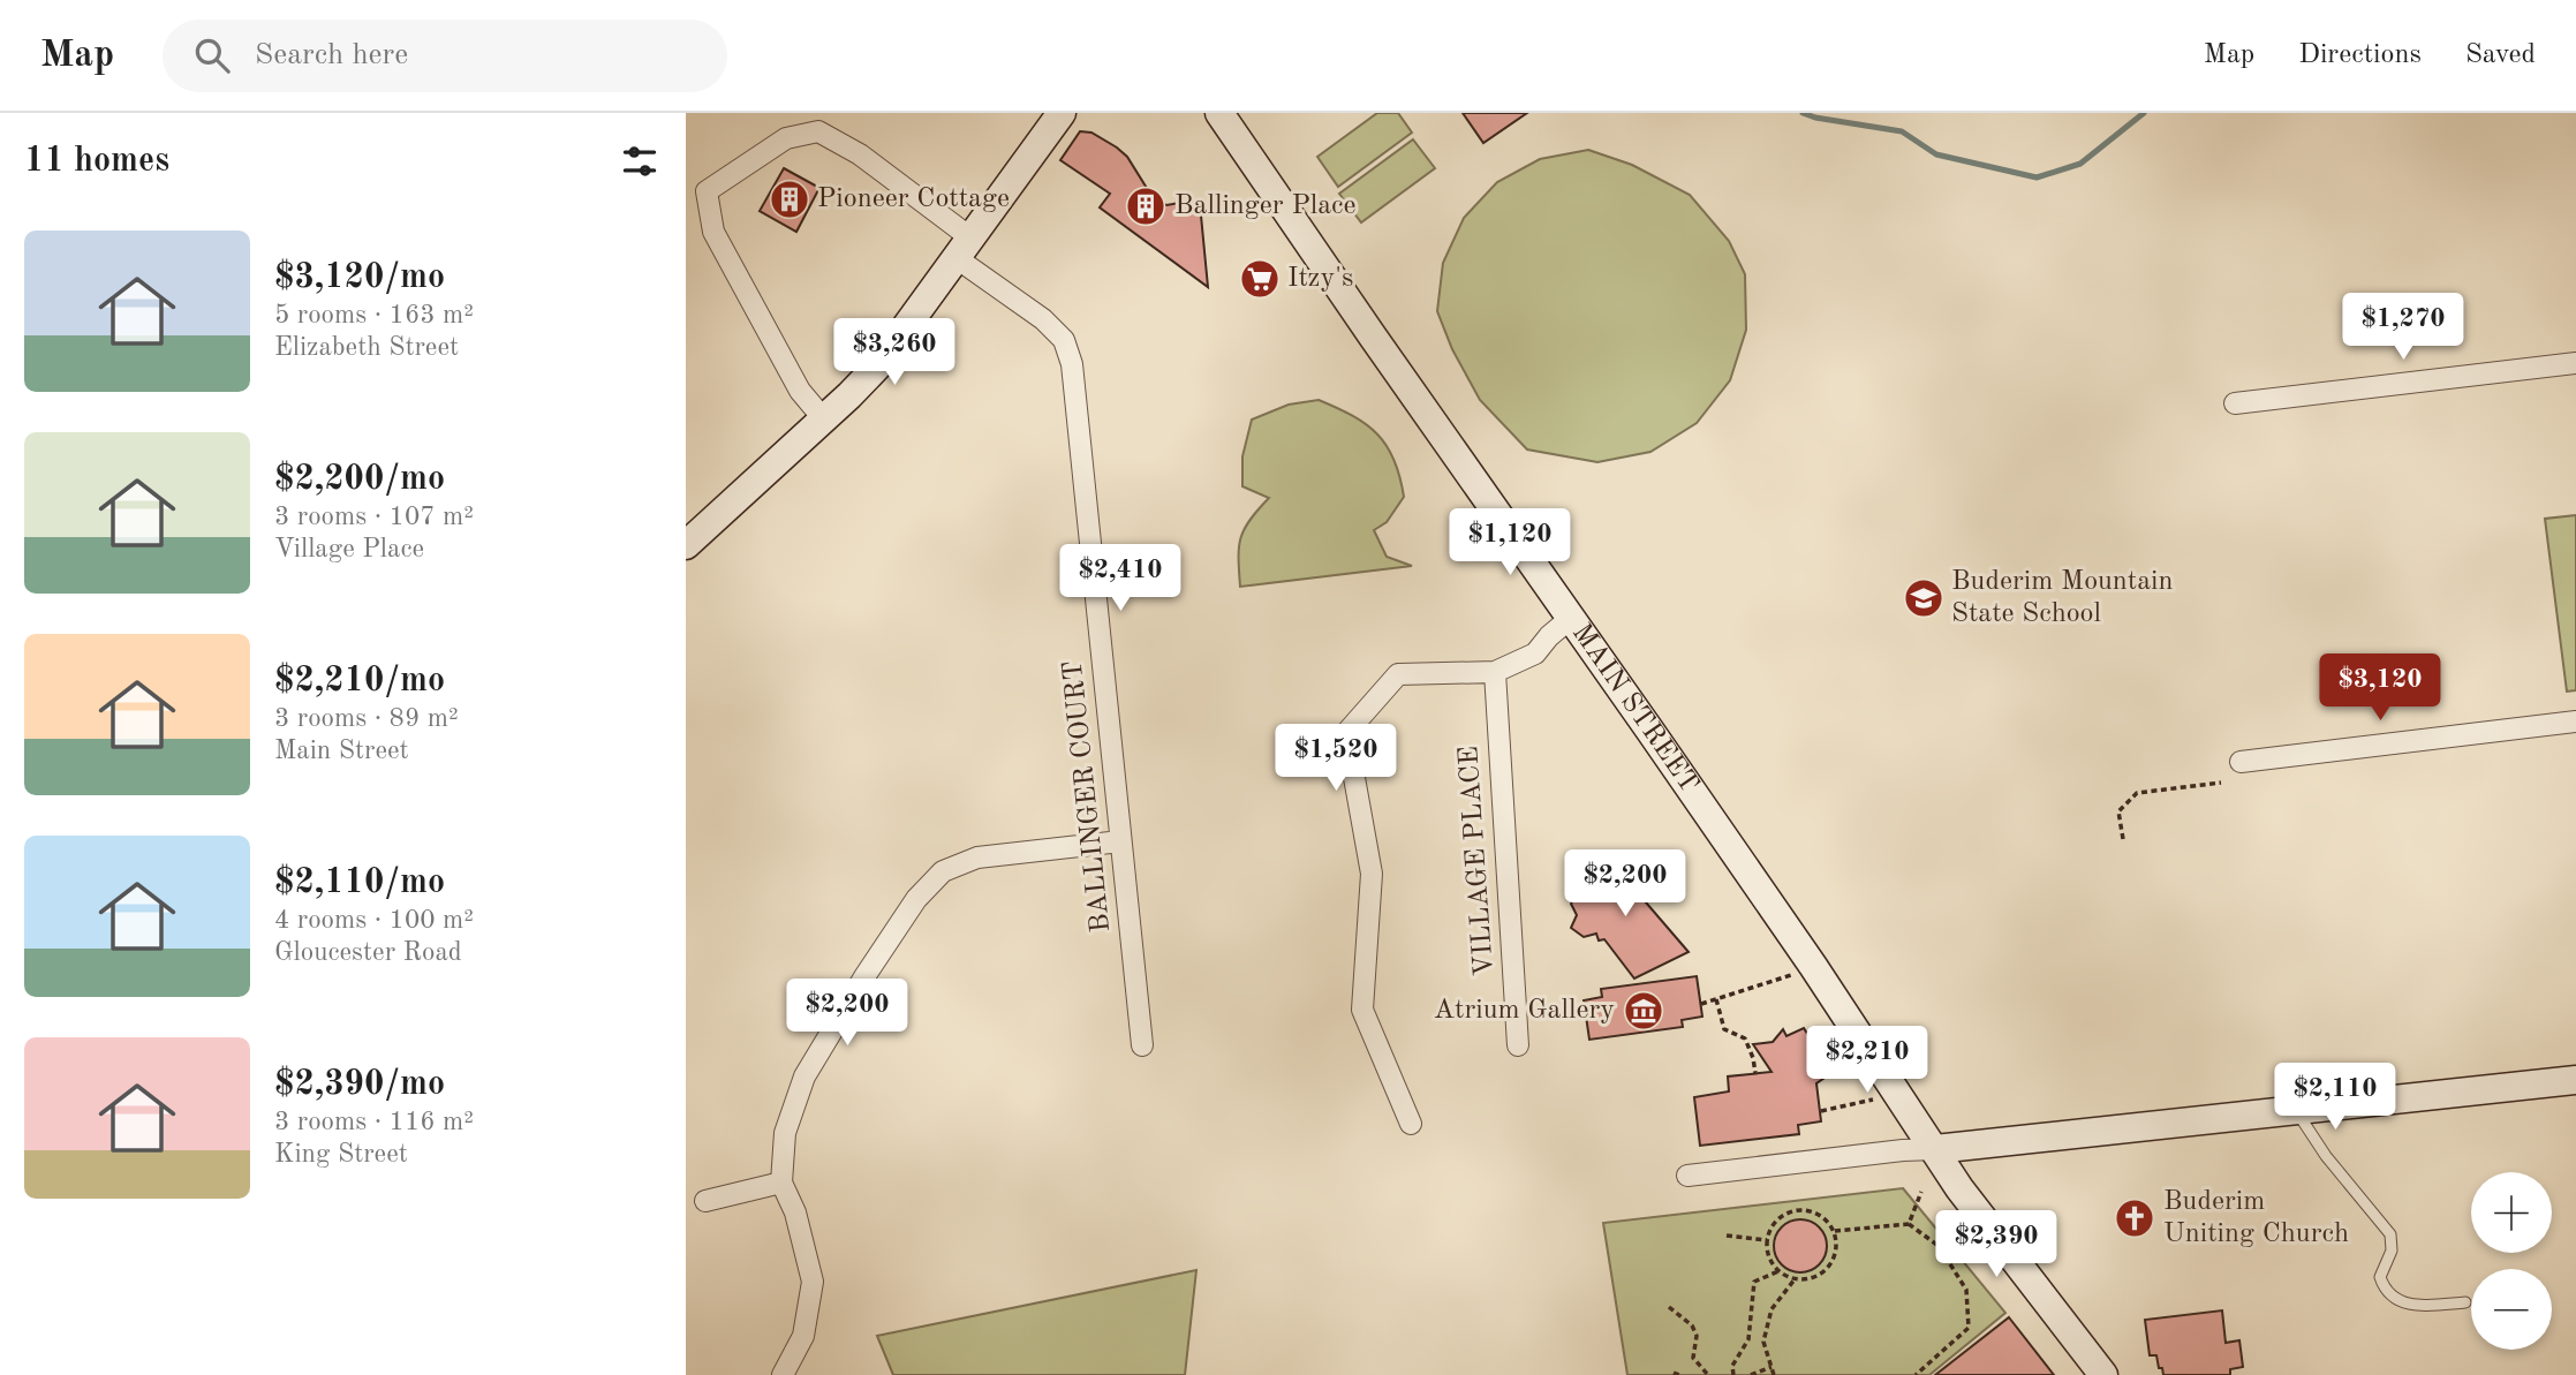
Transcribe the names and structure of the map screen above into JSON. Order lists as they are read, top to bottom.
{
  "streets": {
    "main road": ["MAIN STREET"],
    "street": ["BALLINGER COURT", "VILLAGE PLACE"]
  },
  "places": {
    "building": ["Pioneer Cottage", "Ballinger Place"],
    "supermarket": ["Itzy's"],
    "school or university": ["Buderim Mountain State School"],
    "museum": ["Atrium Gallery"],
    "church": ["Buderim Uniting Church"]
  },
  "page": {
    "header": "Map",
    "search": "Search here",
    "nav": ["Map", "Directions", "Saved"],
    "heading": "11 homes",
    "list": [
      {
        "name": "$3,120/mo",
        "note": "5 rooms · 163 m² · Elizabeth Street"
      },
      {
        "name": "$2,200/mo",
        "note": "3 rooms · 107 m² · Village Place"
      },
      {
        "name": "$2,210/mo",
        "note": "3 rooms · 89 m² · Main Street"
      },
      {
        "name": "$2,110/mo",
        "note": "4 rooms · 100 m² · Gloucester Road"
      },
      {
        "name": "$2,390/mo",
        "note": "3 rooms · 116 m² · King Street"
      }
    ],
    "price": [
      "$1,270",
      "$3,260",
      "$1,120",
      "$2,410",
      "$3,120",
      "$1,520",
      "$2,200",
      "$2,200",
      "$2,210",
      "$2,110",
      "$2,390"
    ],
    "map_buttons": ["+", "−"]
  }
}
